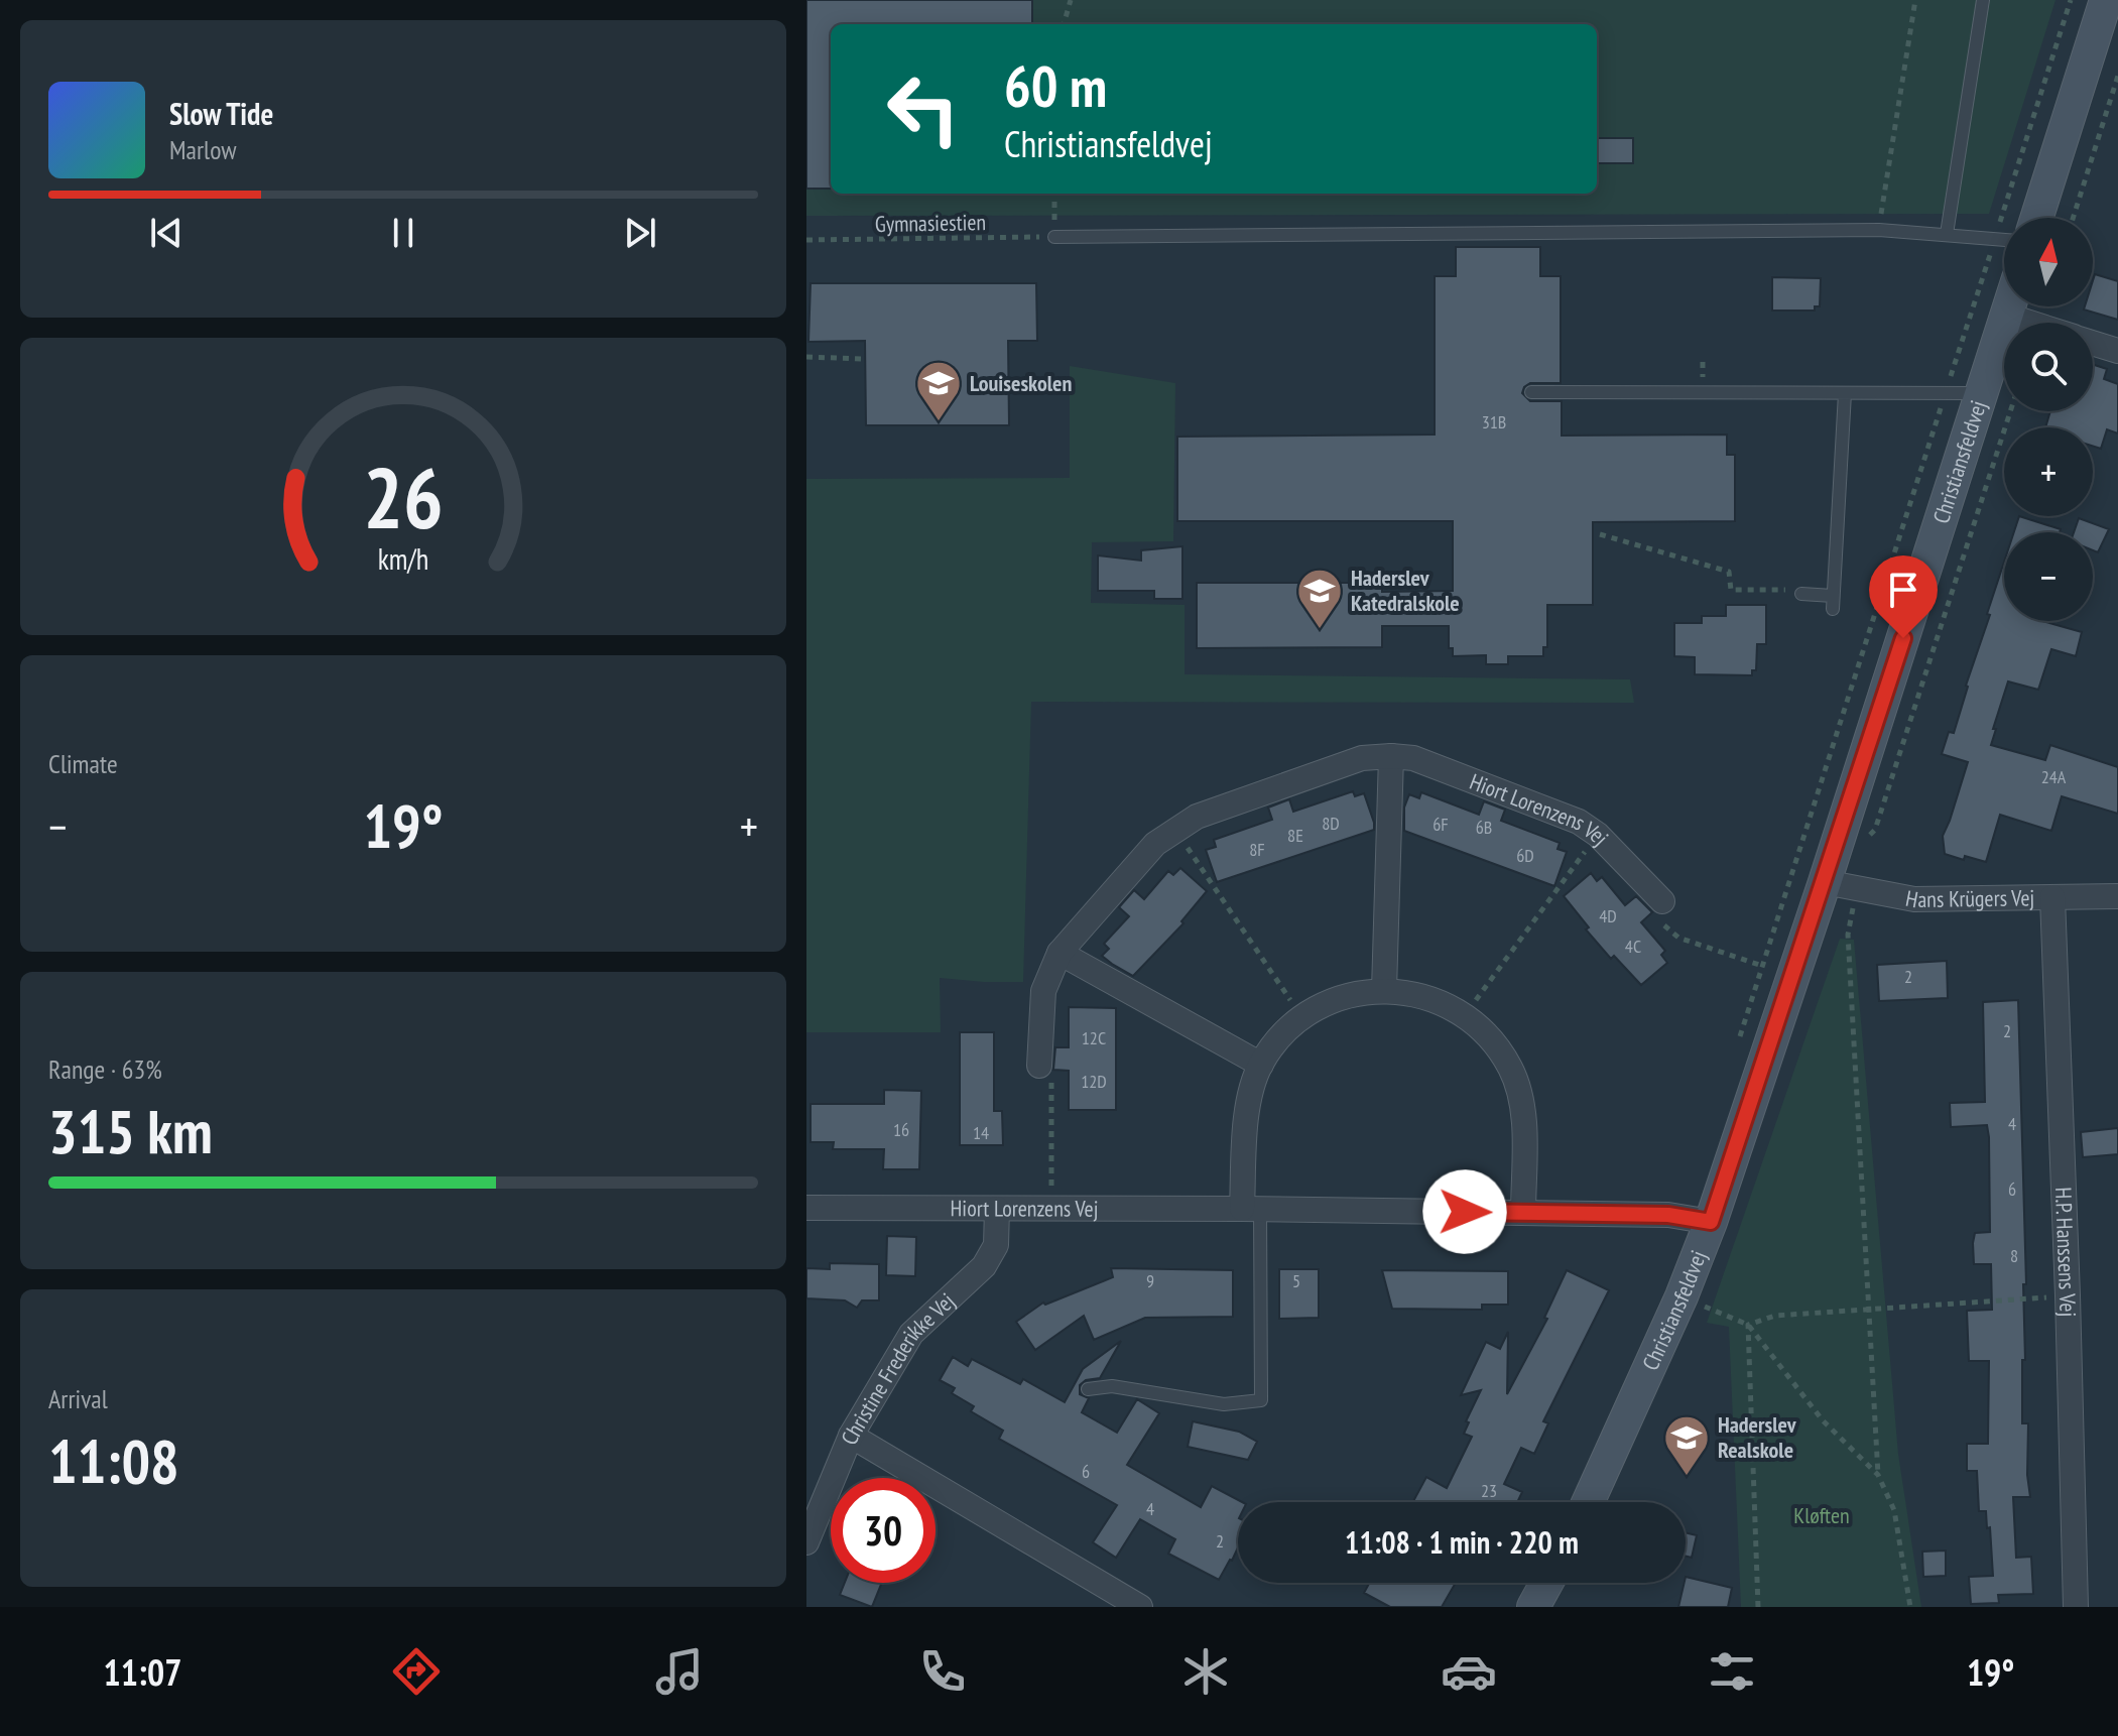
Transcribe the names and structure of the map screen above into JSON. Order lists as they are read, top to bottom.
{
  "streets": {
    "street": [
      "Christiansfeldvej",
      "Hiort Lorenzens Vej",
      "Hans Krügers Vej",
      "H.P. Hanssens Vej",
      "Christine Frederikke Vej"
    ],
    "path": ["Gymnasiestien"]
  },
  "crossings": [
    ["Christiansfeldvej", "Hiort Lorenzens Vej"],
    ["Christiansfeldvej", "Hans Krügers Vej"],
    ["Hiort Lorenzens Vej", "Christine Frederikke Vej"],
    ["Hans Krügers Vej", "H.P. Hanssens Vej"]
  ],
  "parks": ["Kløften"],
  "places": {
    "school or university": ["Louiseskolen", "Haderslev Katedralskole", "Haderslev Realskole"]
  },
  "house_numbers": [
    "31B",
    "24A",
    "8D",
    "6F",
    "6B",
    "8E",
    "8F",
    "6D",
    "4D",
    "4C",
    "2",
    "2",
    "12C",
    "12D",
    "4",
    "16",
    "14",
    "6",
    "8",
    "9",
    "5",
    "6",
    "23",
    "4",
    "2"
  ],
  "north": "top",
  "page": {
    "turn": ["60 m", "Christiansfeldvej"],
    "song": ["Slow Tide", "Marlow"],
    "map_buttons": ["+", "−"],
    "tile": [
      "Climate",
      ["Range · 63%", "315 km"],
      ["Arrival", "11:08"]
    ],
    "heat": ["−", "19°", "+"],
    "limit": "30",
    "trip": "11:08 · 1 min · 220 m",
    "tabs": ["11:07", "19°"],
    "gauge": ["26", "km/h"]
  }
}
